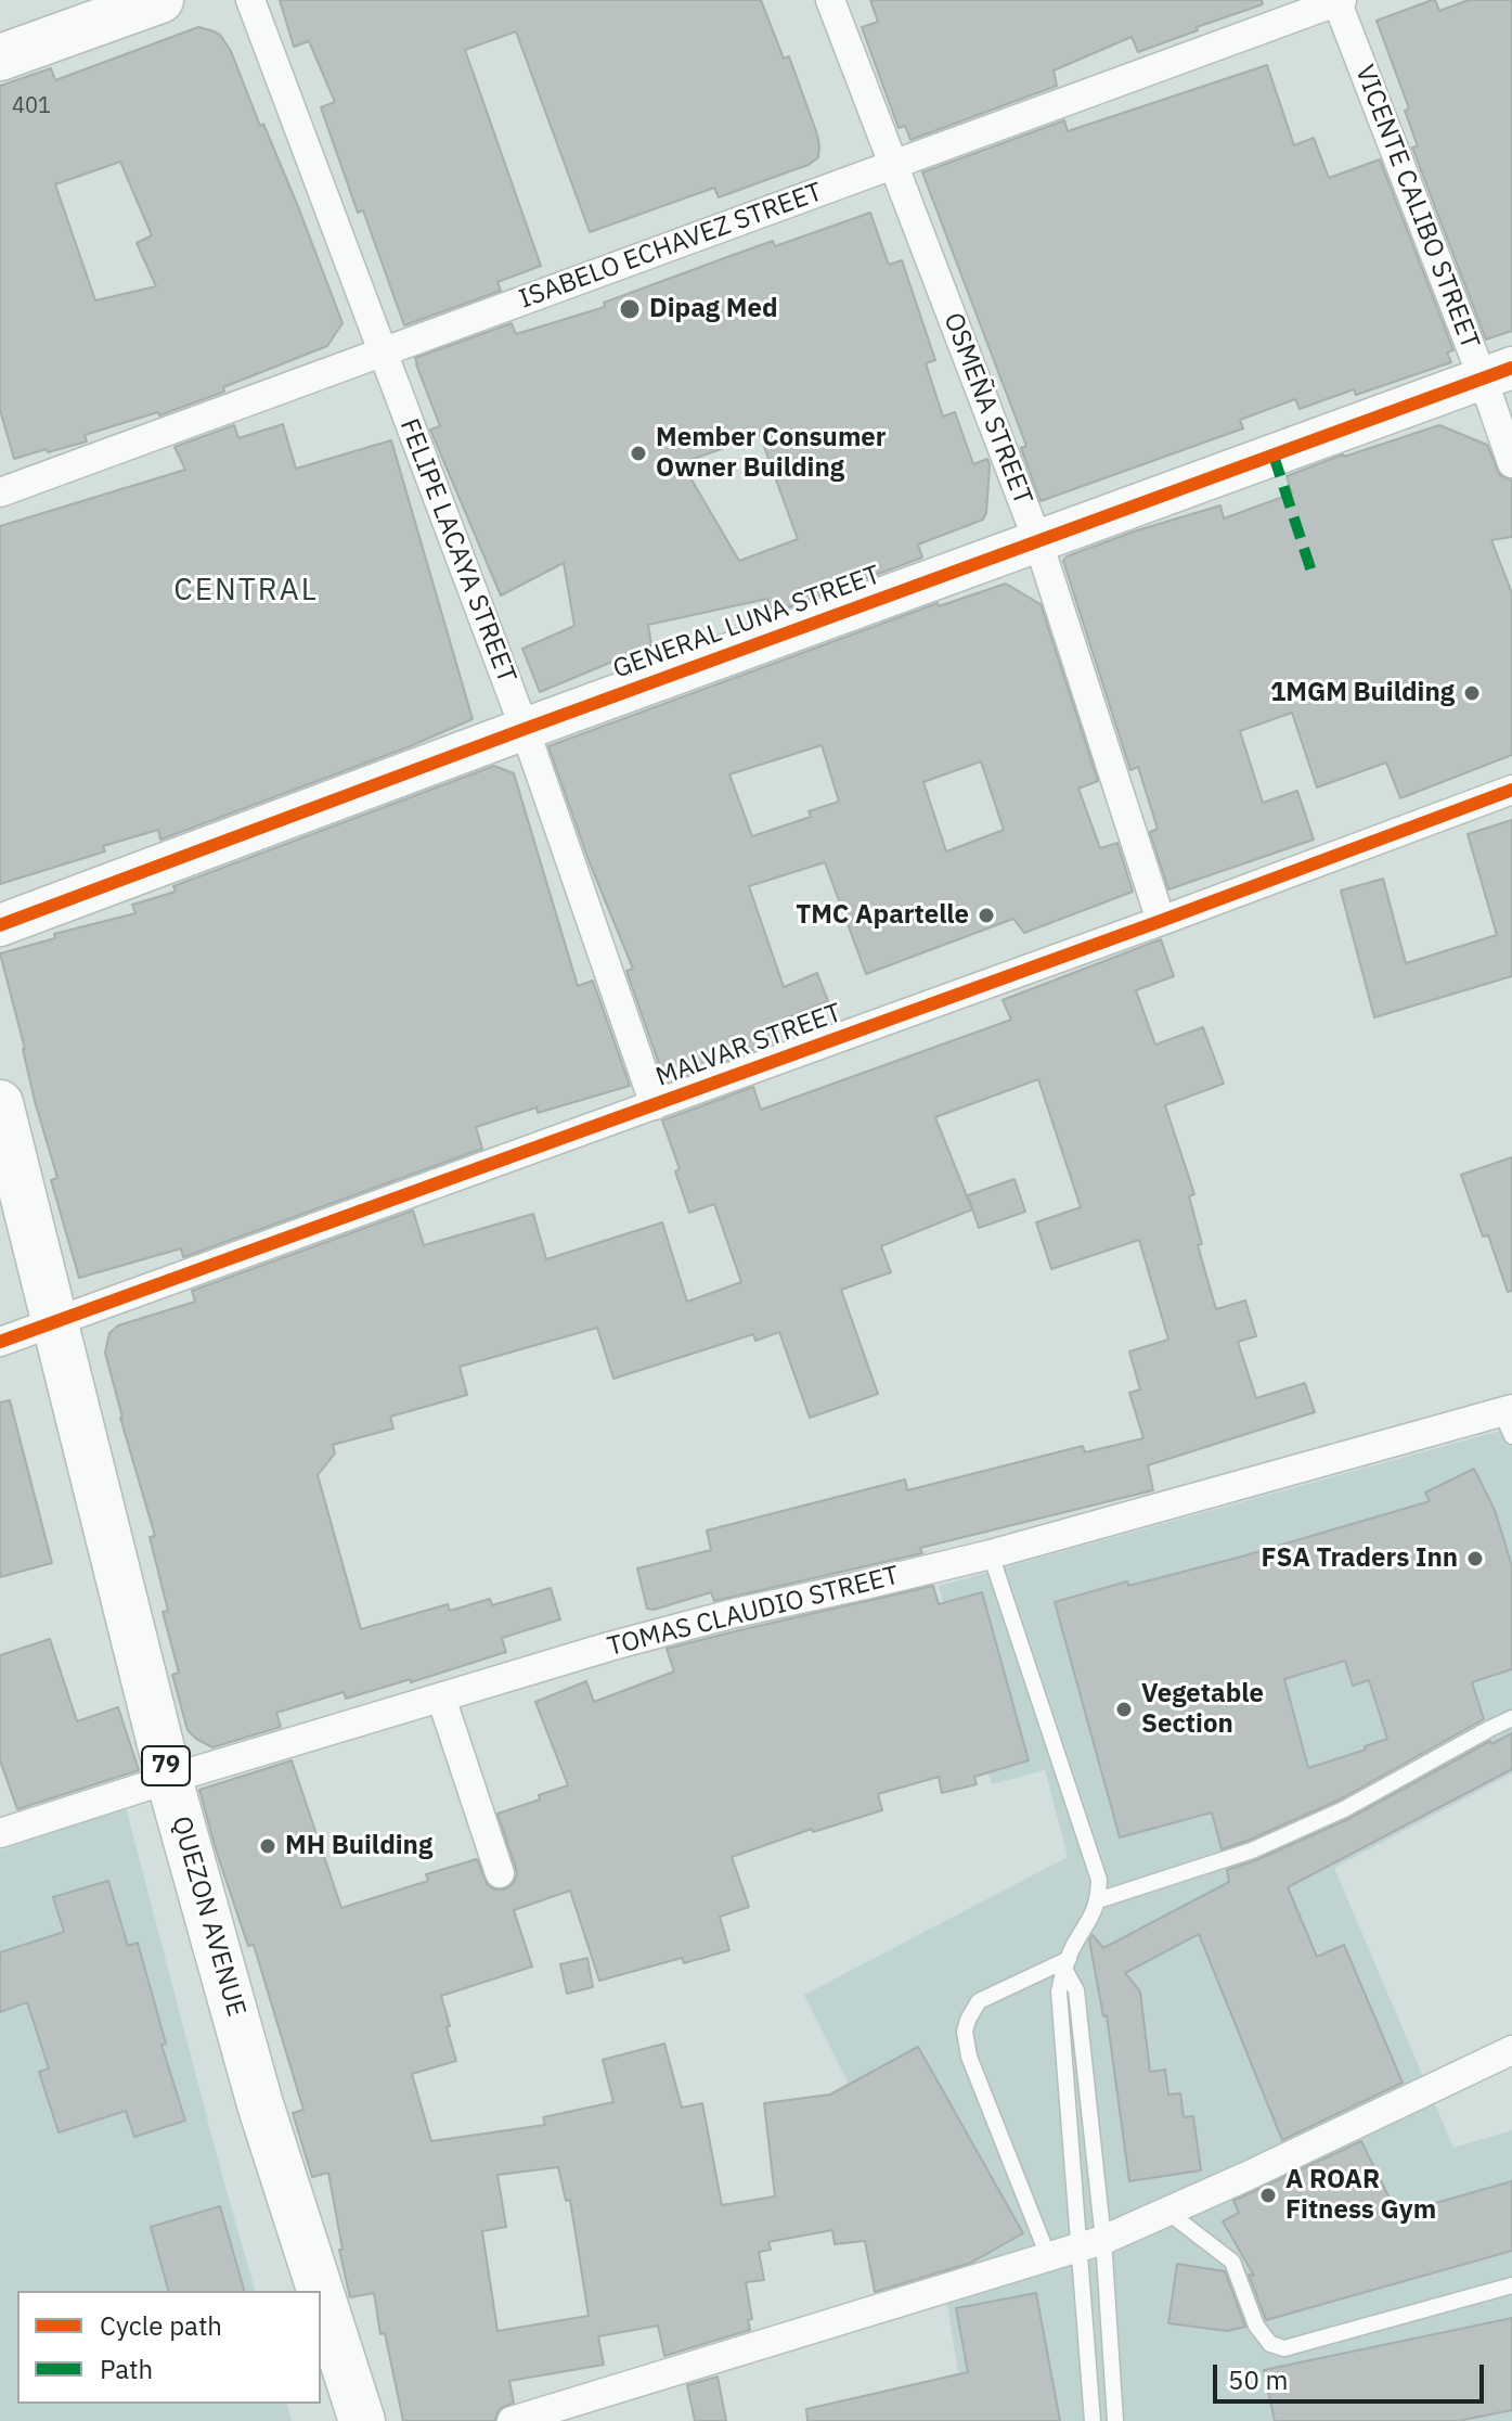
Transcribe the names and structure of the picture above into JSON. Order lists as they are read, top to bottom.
{
  "streets": {
    "main road": ["79", "QUEZON AVENUE"],
    "street": [
      "VICENTE CALIBO STREET",
      "ISABELO ECHAVEZ STREET",
      "OSMEÑA STREET",
      "FELIPE LACAYA STREET",
      "GENERAL LUNA STREET",
      "MALVAR STREET",
      "TOMAS CLAUDIO STREET"
    ]
  },
  "crossings": [
    ["VICENTE CALIBO STREET", "ISABELO ECHAVEZ STREET"],
    ["VICENTE CALIBO STREET", "GENERAL LUNA STREET"],
    ["ISABELO ECHAVEZ STREET", "OSMEÑA STREET"],
    ["ISABELO ECHAVEZ STREET", "FELIPE LACAYA STREET"],
    ["OSMEÑA STREET", "GENERAL LUNA STREET"],
    ["OSMEÑA STREET", "MALVAR STREET"],
    ["FELIPE LACAYA STREET", "GENERAL LUNA STREET"],
    ["FELIPE LACAYA STREET", "MALVAR STREET"],
    ["MALVAR STREET", "QUEZON AVENUE"],
    ["TOMAS CLAUDIO STREET", "QUEZON AVENUE"]
  ],
  "districts": ["CENTRAL"],
  "places": [
    "Dipag Med",
    "Member Consumer Owner Building",
    "1MGM Building",
    "TMC Apartelle",
    "FSA Traders Inn",
    "Vegetable Section",
    "MH Building",
    "A ROAR Fitness Gym"
  ],
  "house_numbers": ["401"],
  "legend": ["Cycle path", "Path"],
  "scale_bar": "50 m"
}
